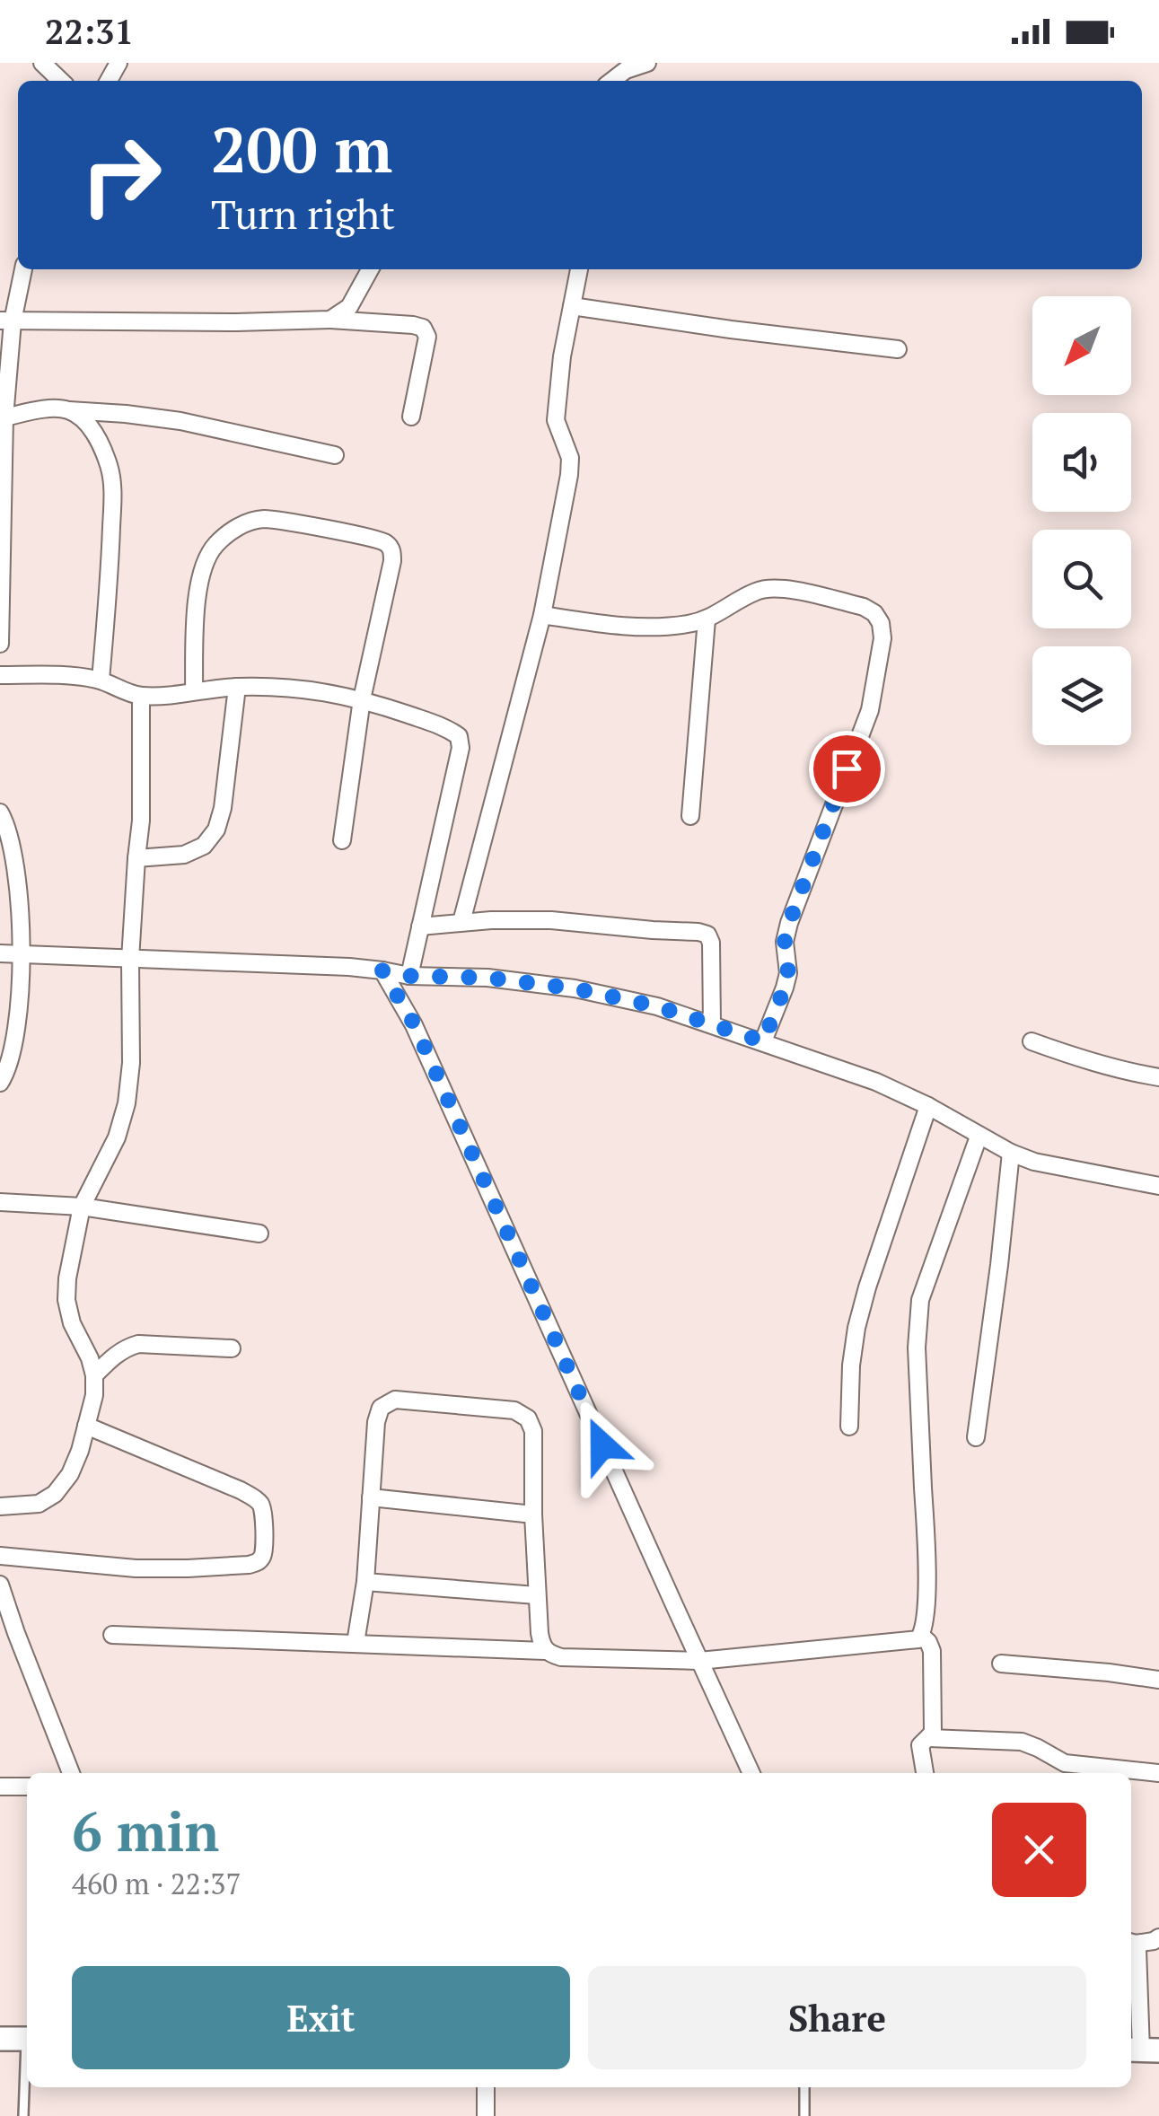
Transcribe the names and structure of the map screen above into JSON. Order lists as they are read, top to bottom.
{
  "north": "bottom left",
  "page": {
    "status": "22:31",
    "turn": ["200 m", "Turn right"],
    "heading": ["6 min", "460 m · 22:37"],
    "buttons": ["Exit", "Share"]
  }
}
